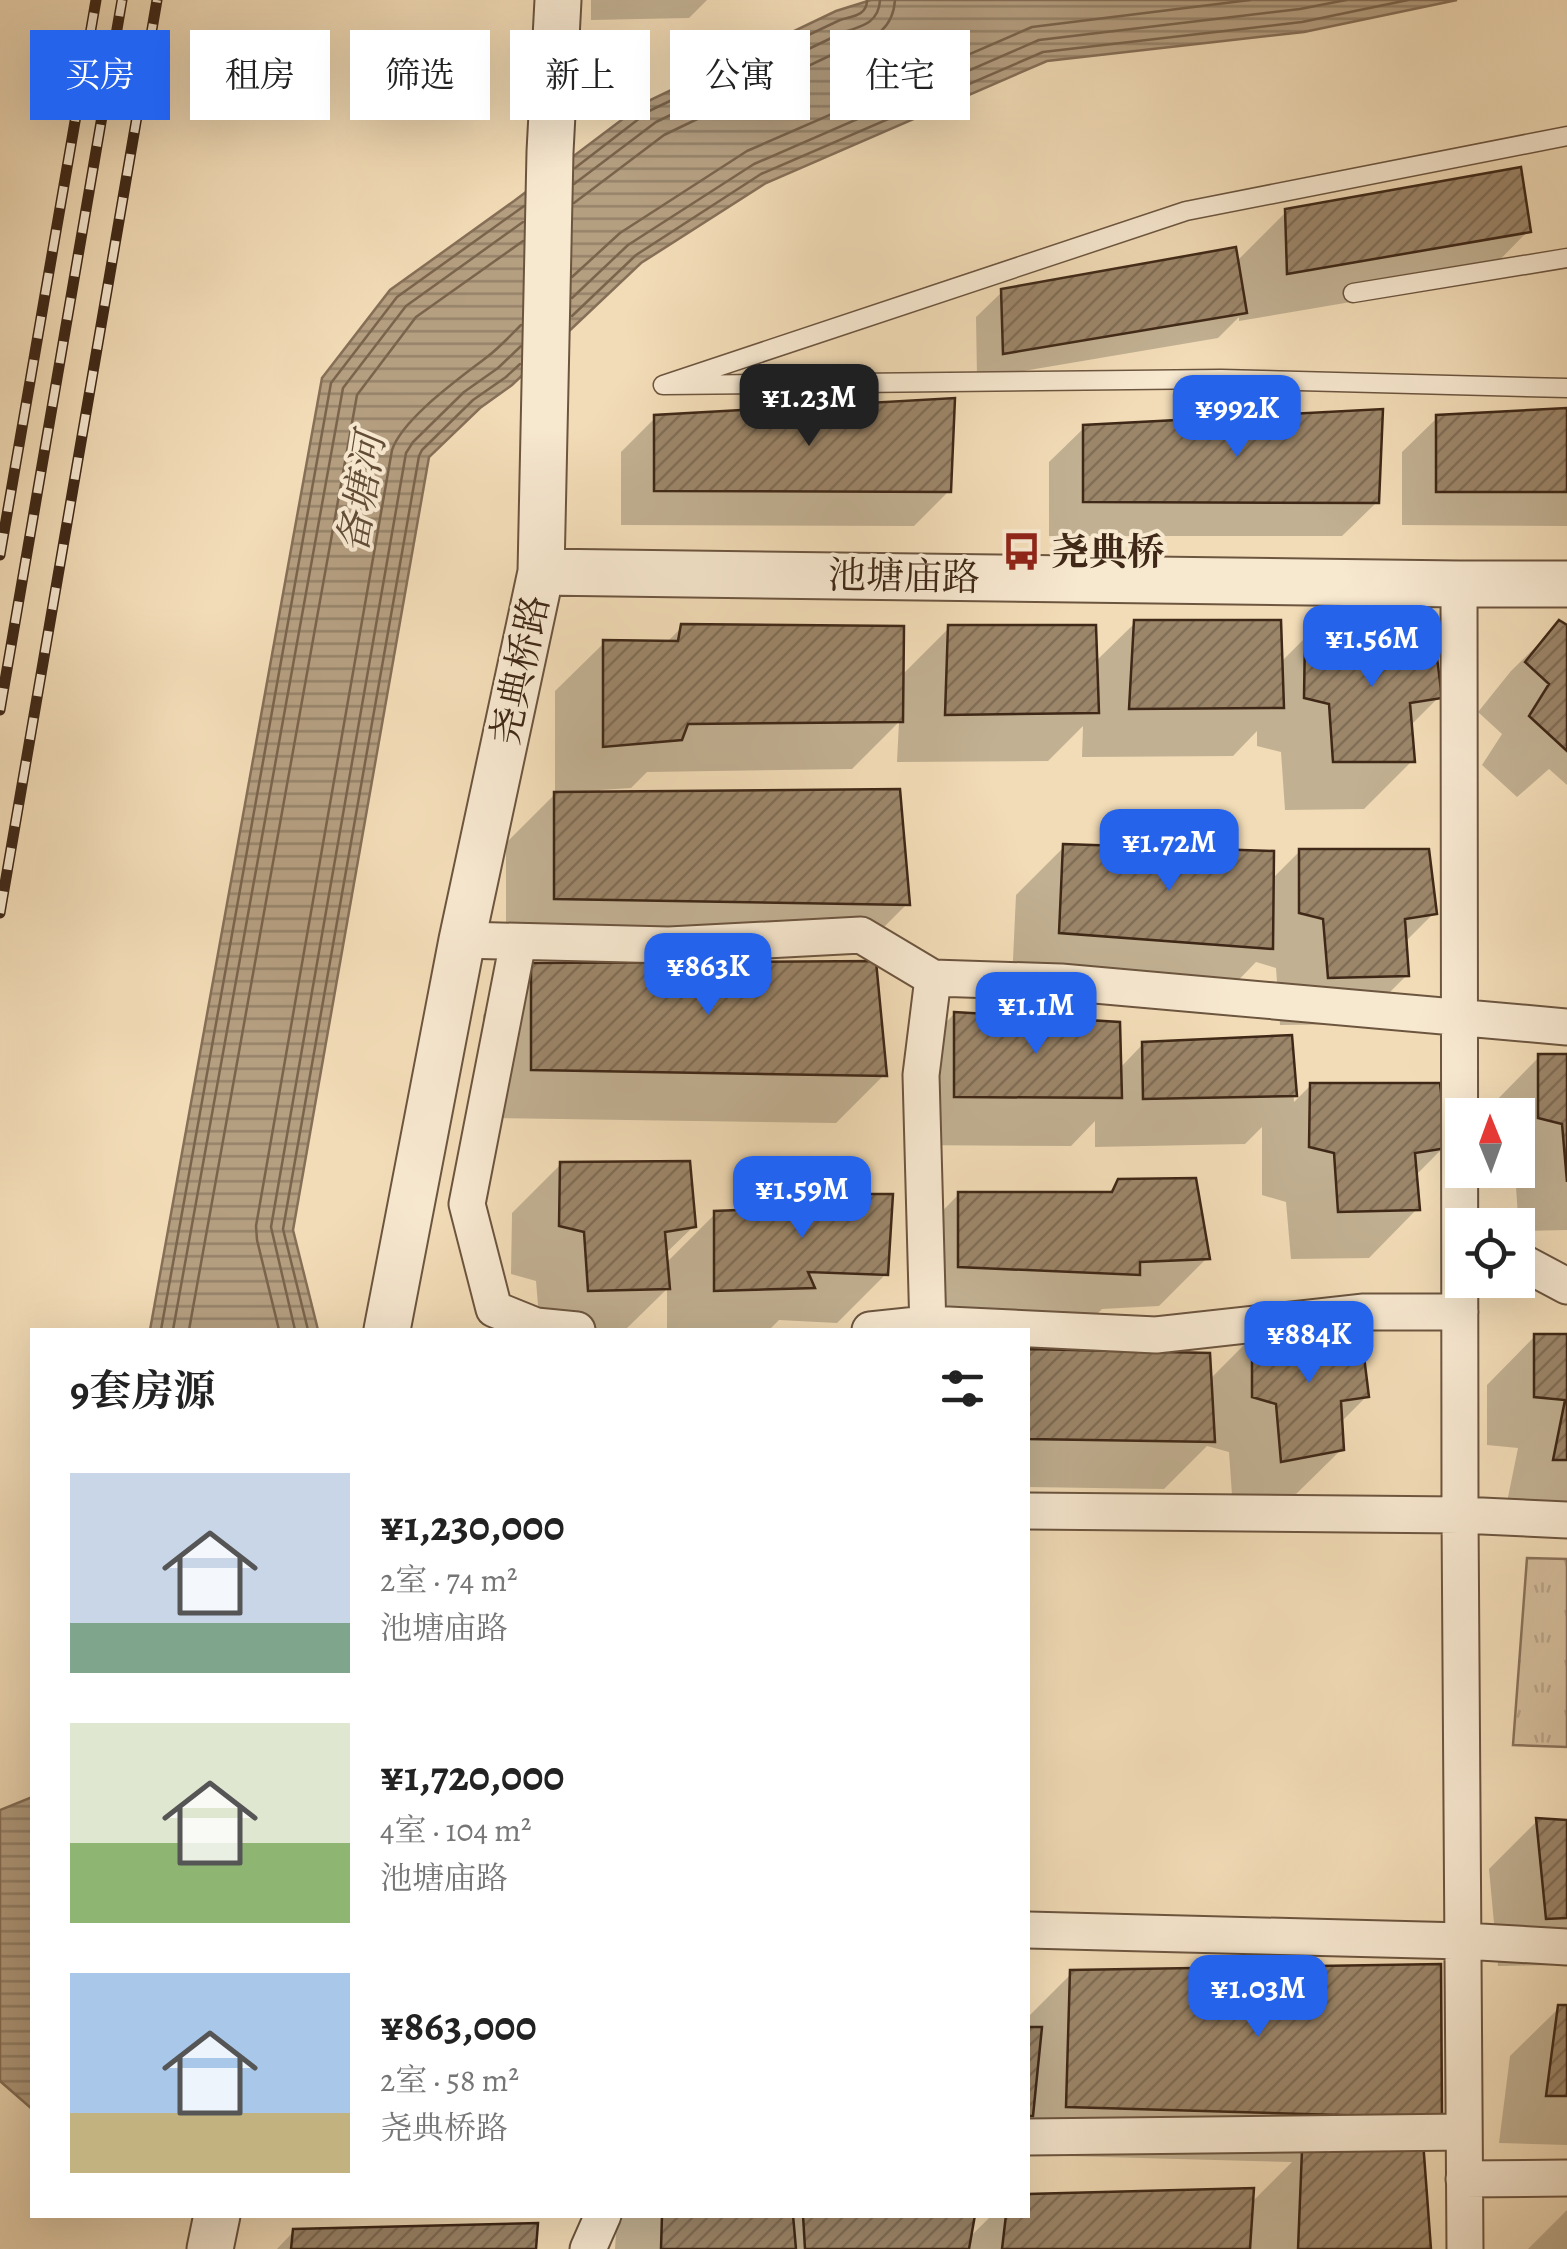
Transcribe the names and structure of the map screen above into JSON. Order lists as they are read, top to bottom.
{
  "streets": {
    "street": ["池塘庙路", "尧典桥路"]
  },
  "crossings": [
    ["池塘庙路", "尧典桥路"]
  ],
  "water": ["备塘河"],
  "places": {
    "bus stop": ["尧典桥"]
  },
  "north": "top",
  "page": {
    "chip": [
      "买房",
      "租房",
      "筛选",
      "新上",
      "公寓",
      "住宅"
    ],
    "price": [
      "¥1.23M",
      "¥992K",
      "¥1.56M",
      "¥1.72M",
      "¥863K",
      "¥1.1M",
      "¥1.59M",
      "¥884K",
      "¥1.03M"
    ],
    "heading": "9套房源",
    "list": [
      {
        "name": "¥1,230,000",
        "note": "2室 · 74 m² · 池塘庙路"
      },
      {
        "name": "¥1,720,000",
        "note": "4室 · 104 m² · 池塘庙路"
      },
      {
        "name": "¥863,000",
        "note": "2室 · 58 m² · 尧典桥路"
      }
    ]
  }
}
